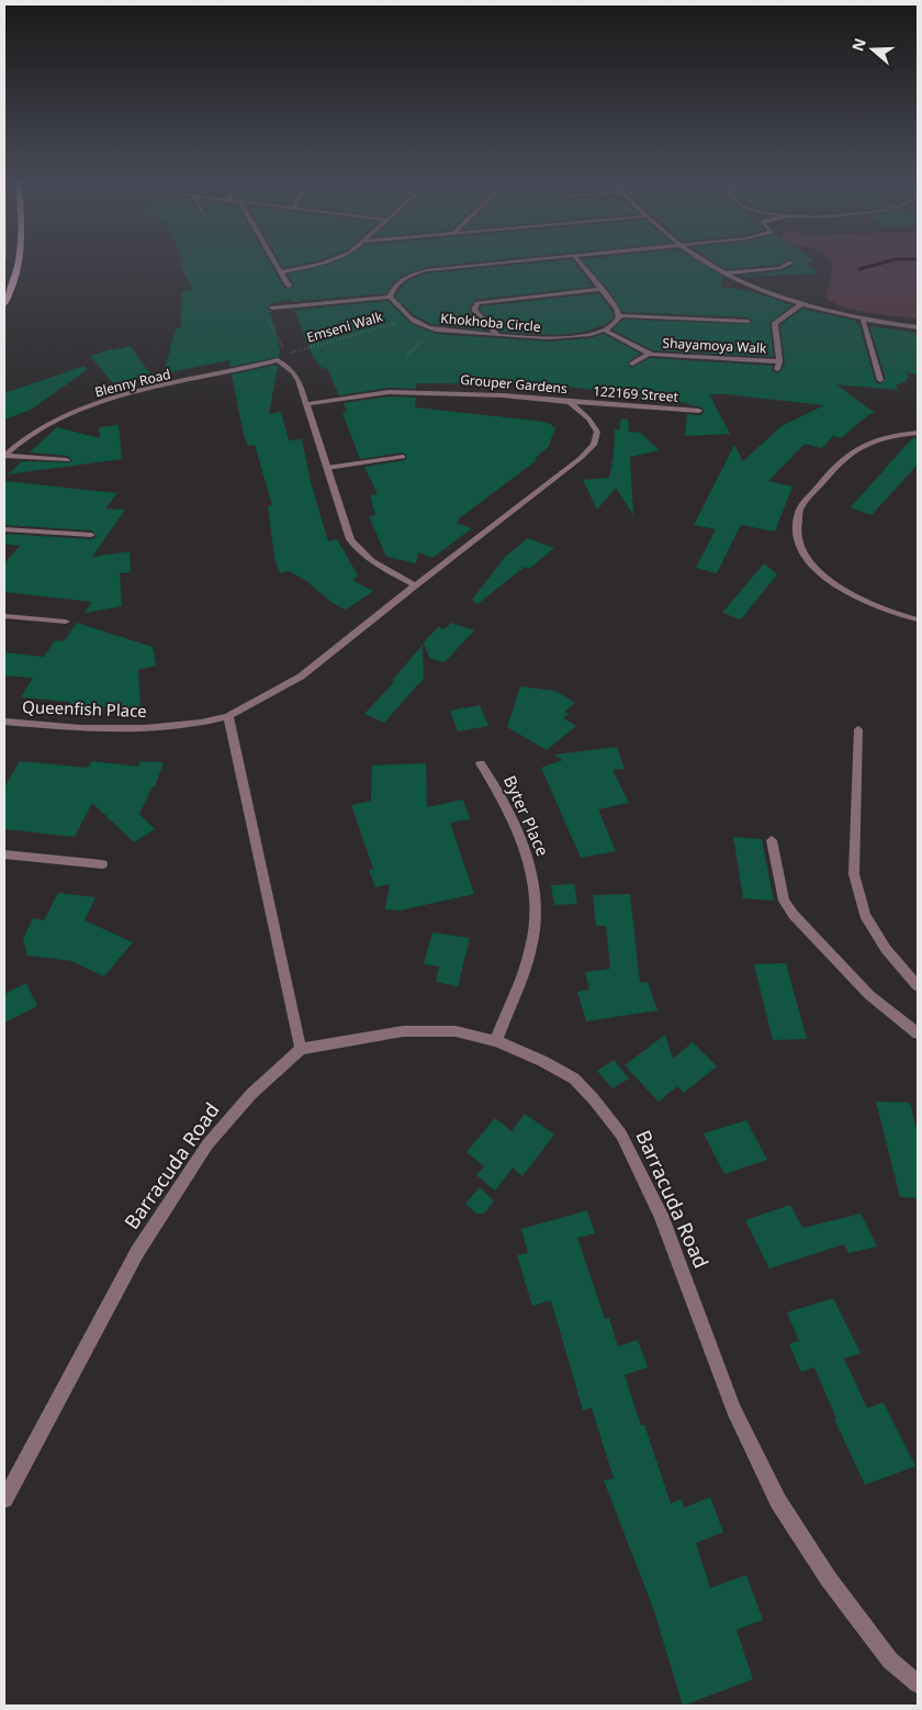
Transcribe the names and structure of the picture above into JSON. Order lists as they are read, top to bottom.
{
  "streets": {
    "street": [
      "Khokhoba Circle",
      "Shayamoya Walk",
      "Blenny Road",
      "Grouper Gardens",
      "122169 Street",
      "Queenfish Place",
      "Byter Place",
      "Barracuda Road"
    ],
    "path": ["Emseni Walk"]
  },
  "crossings": [
    ["Khokhoba Circle", "Emseni Walk"],
    ["Khokhoba Circle", "Shayamoya Walk"],
    ["Emseni Walk", "Blenny Road"],
    ["Grouper Gardens", "122169 Street"],
    ["Grouper Gardens", "Queenfish Place"],
    ["Byter Place", "Barracuda Road"]
  ],
  "north": "left"
}
